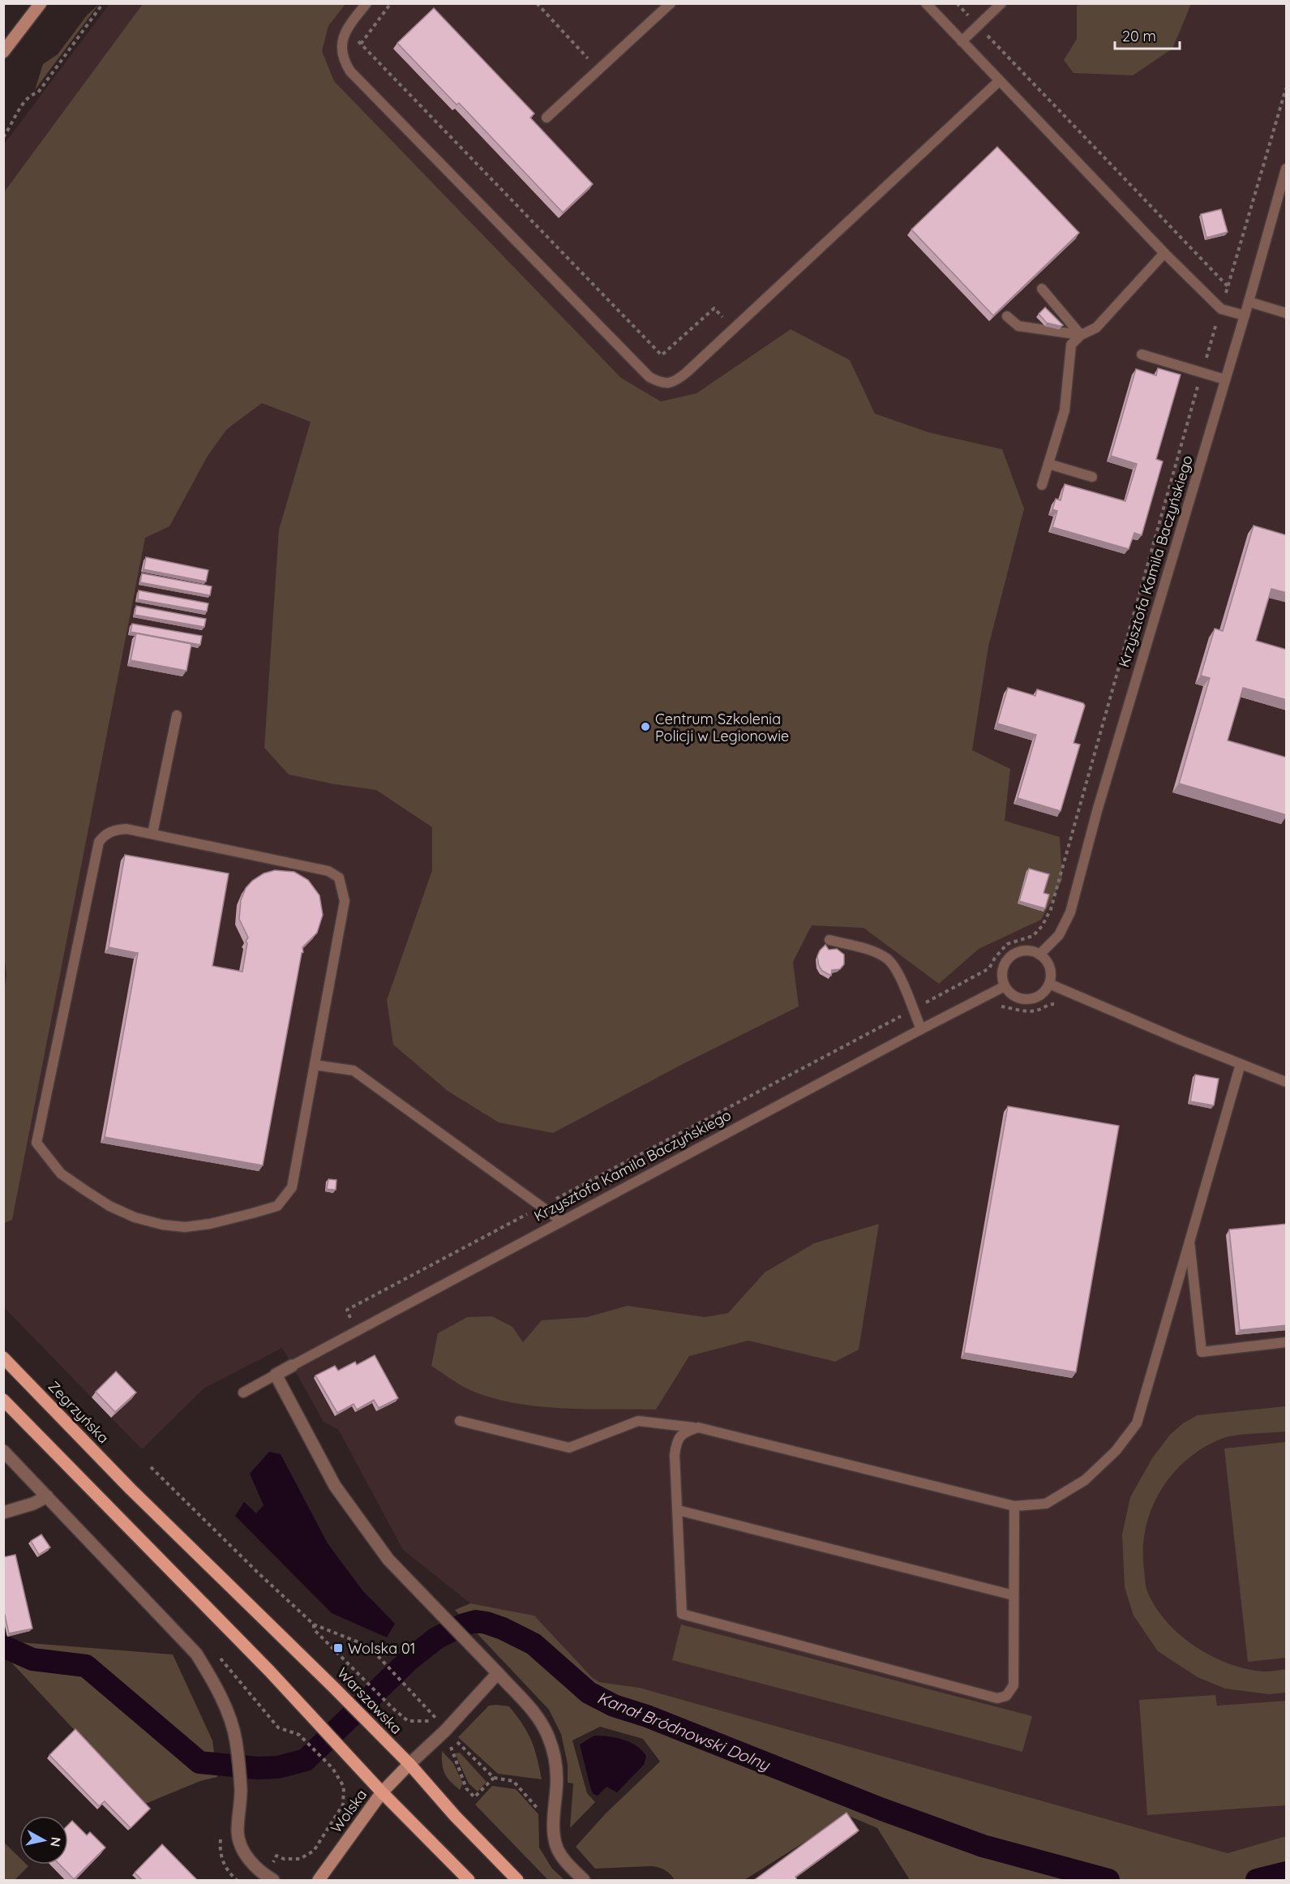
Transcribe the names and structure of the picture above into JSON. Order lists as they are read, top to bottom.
{
  "streets": {
    "main road": ["Zegrzyńska", "Warszawska"],
    "street": ["Krzysztofa Kamila Baczyńskiego", "Wolska"]
  },
  "crossings": [
    ["Zegrzyńska", "Warszawska"],
    ["Warszawska", "Wolska"]
  ],
  "water": ["Kanał Bródnowski Dolny"],
  "places": {
    "other": ["Centrum Szkolenia Policji w Legionowie"],
    "transit": ["Wolska 01"]
  },
  "scale_bar": "20 m",
  "north": "right"
}
